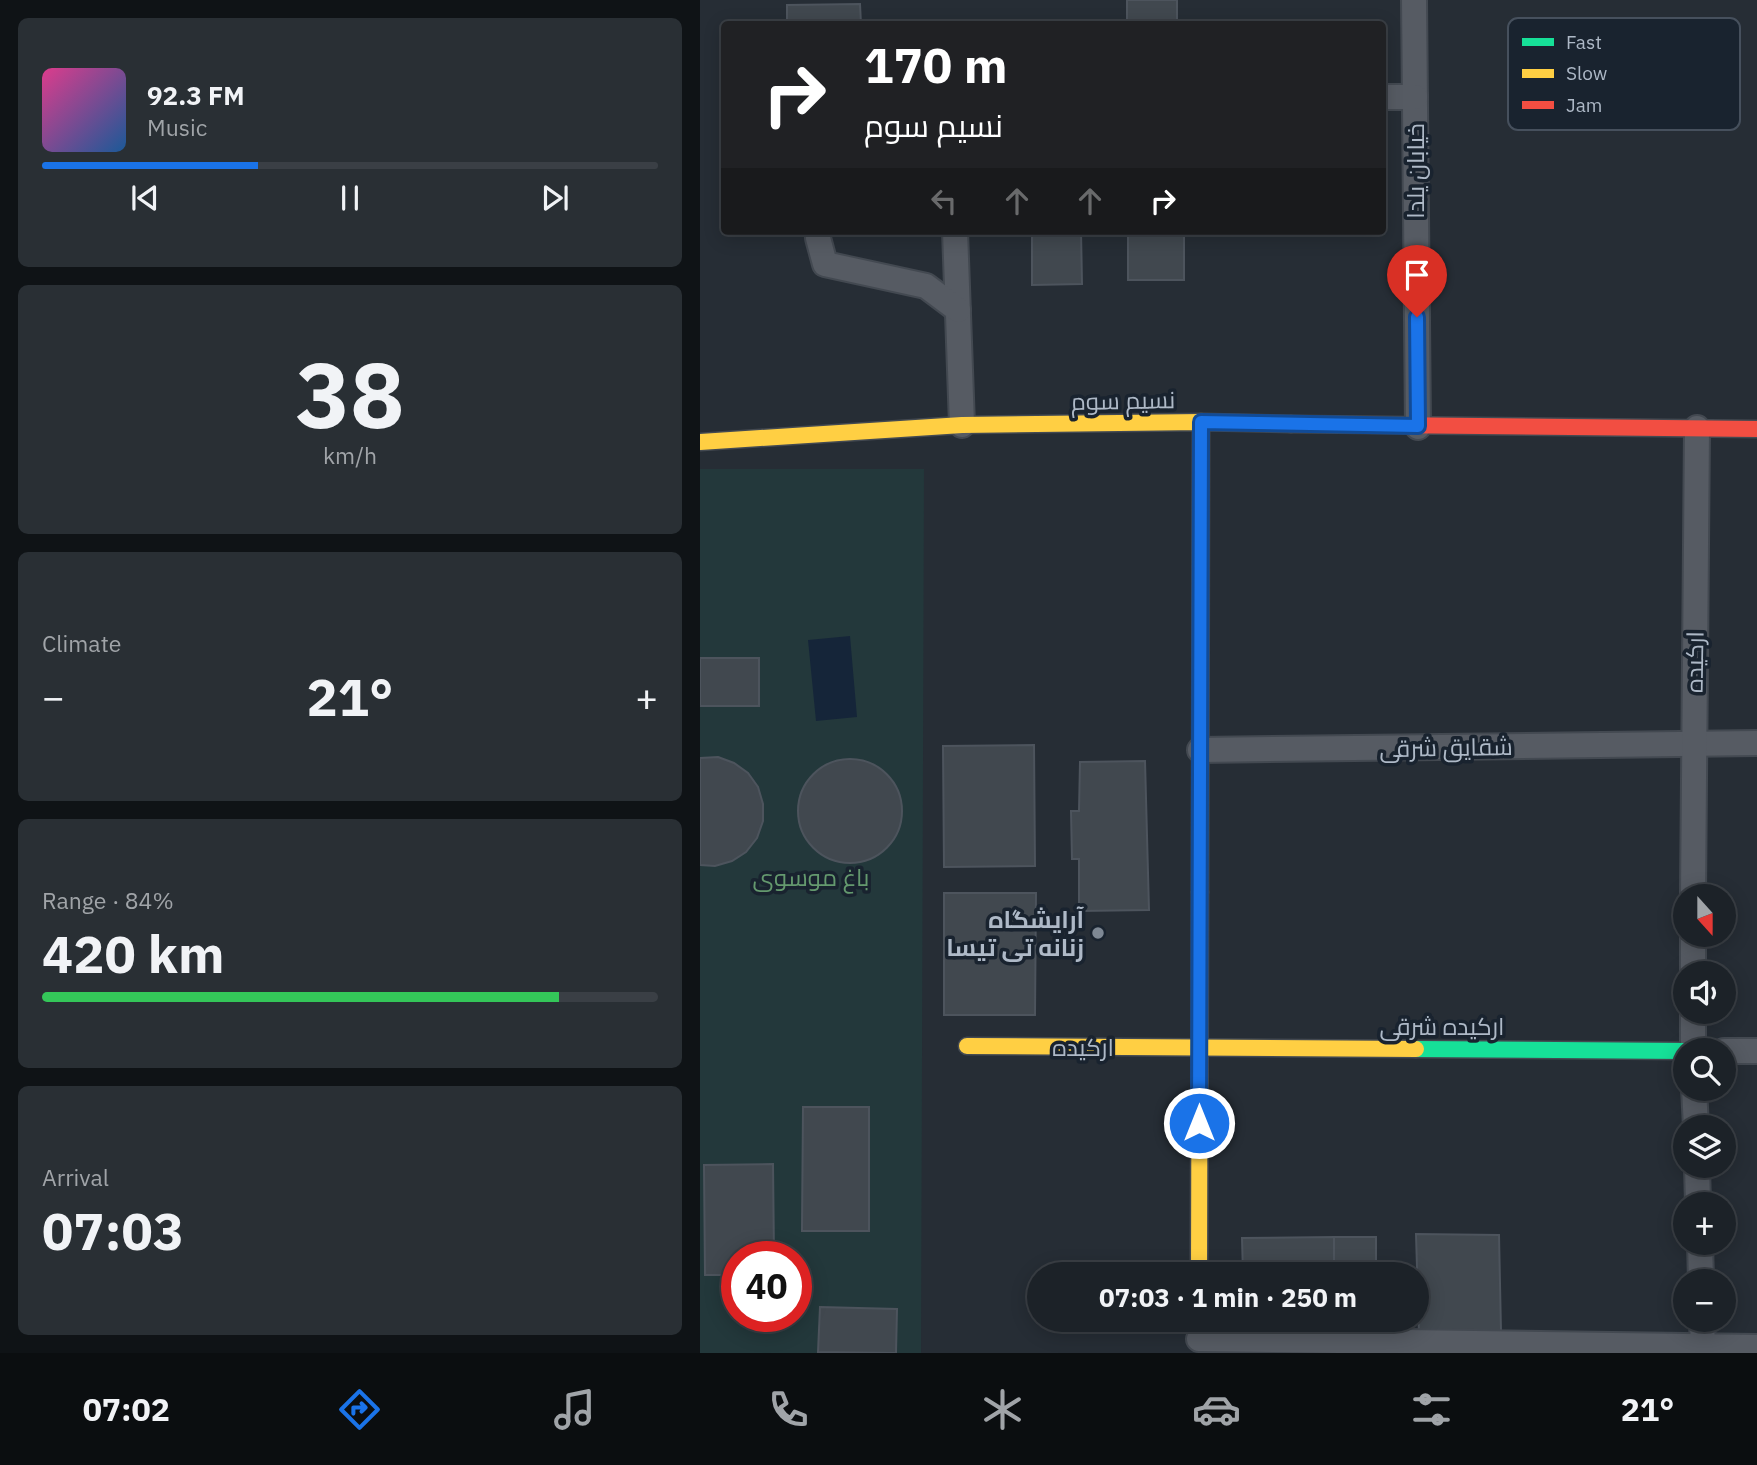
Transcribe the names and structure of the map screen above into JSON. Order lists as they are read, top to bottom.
{
  "streets": {
    "street": [
      "خیابان یلدا",
      "نسیم سوم",
      "ارکیده",
      "شقایق شرقی",
      "ارکیده شرقی"
    ]
  },
  "crossings": [
    ["خیابان یلدا", "نسیم سوم"],
    ["نسیم سوم", "ارکیده"],
    ["ارکیده", "شقایق شرقی"],
    ["ارکیده", "ارکیده شرقی"]
  ],
  "parks": ["باغ موسوی"],
  "places": ["آرایشگاه زنانه تی تیسا"],
  "legend": ["Fast", "Slow", "Jam"],
  "north": "bottom",
  "page": {
    "turn": ["170 m", "نسیم سوم"],
    "song": ["92.3 FM", "Music"],
    "tile": [
      ["38", "km/h"],
      "Climate",
      ["Range · 84%", "420 km"],
      ["Arrival", "07:03"]
    ],
    "heat": ["−", "21°", "+"],
    "map_buttons": ["+", "−"],
    "limit": "40",
    "trip": "07:03 · 1 min · 250 m",
    "tabs": ["07:02", "21°"]
  }
}
